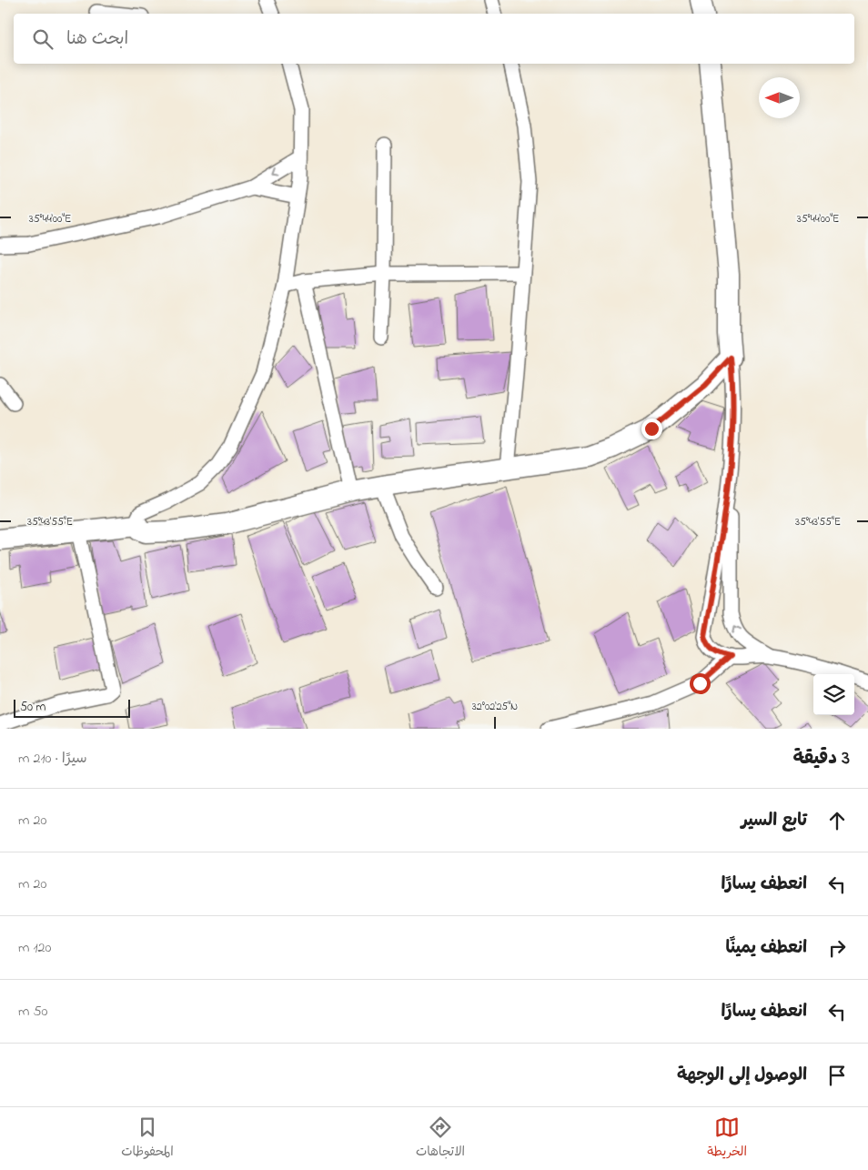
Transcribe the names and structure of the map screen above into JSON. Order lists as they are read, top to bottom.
{
  "scale_bar": "50 m",
  "north": "left",
  "page": {
    "search": "ابحث هنا",
    "scale": "50 m",
    "heading": ["3 دقيقة", "سيرًا · 210 m"],
    "list": [
      ["تابع السير", "20 m"],
      ["انعطف يسارًا", "20 m"],
      ["انعطف يمينًا", "120 m"],
      ["انعطف يسارًا", "50 m"],
      "الوصول إلى الوجهة"
    ],
    "nav": ["الخريطة", "الاتجاهات", "المحفوظات"]
  },
  "coordinates": ["35°44'00\"E", "35°43'55\"E", "32°02'25\"N"]
}
